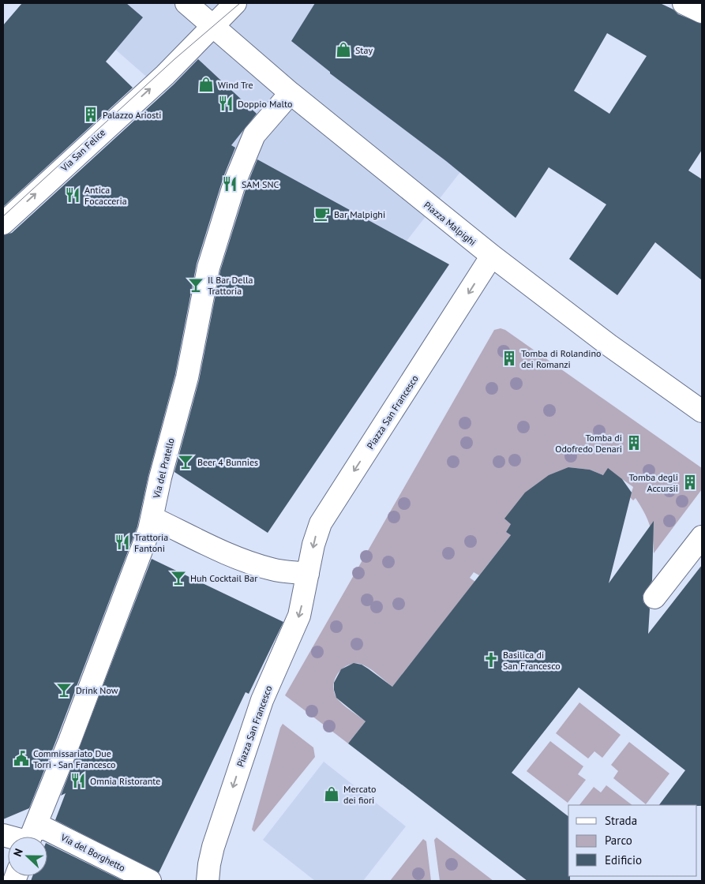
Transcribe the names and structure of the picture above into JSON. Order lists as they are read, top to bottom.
{
  "streets": {
    "street": [
      "Via San Felice",
      "Piazza Malpighi",
      "Piazza San Francesco",
      "Via del Pratello",
      "Via del Borghetto"
    ]
  },
  "crossings": [
    ["Via San Felice", "Piazza Malpighi"],
    ["Piazza Malpighi", "Piazza San Francesco"],
    ["Piazza Malpighi", "Via del Pratello"],
    ["Via del Pratello", "Via del Borghetto"]
  ],
  "one_way": ["Via San Felice", "Piazza San Francesco"],
  "places": {
    "shop": ["Stay", "Wind Tre", "Mercato dei fiori"],
    "restaurant": [
      "Doppio Malto",
      "SAM SNC",
      "Antica Focacceria",
      "Trattoria Fantoni",
      "Omnia Ristorante"
    ],
    "building": [
      "Palazzo Ariosti",
      "Tomba di Rolandino dei Romanzi",
      "Tomba di Odofredo Denari",
      "Tomba degli Accursii"
    ],
    "cafe": ["Bar Malpighi"],
    "bar": [
      "Il Bar Della Trattoria",
      "Beer 4 Bunnies",
      "Huh Cocktail Bar",
      "Drink Now"
    ],
    "church": ["Basilica di San Francesco"],
    "public building": ["Commissariato Due Torri - San Francesco"]
  },
  "legend": ["Strada", "Parco", "Edificio"],
  "north": "left"
}
